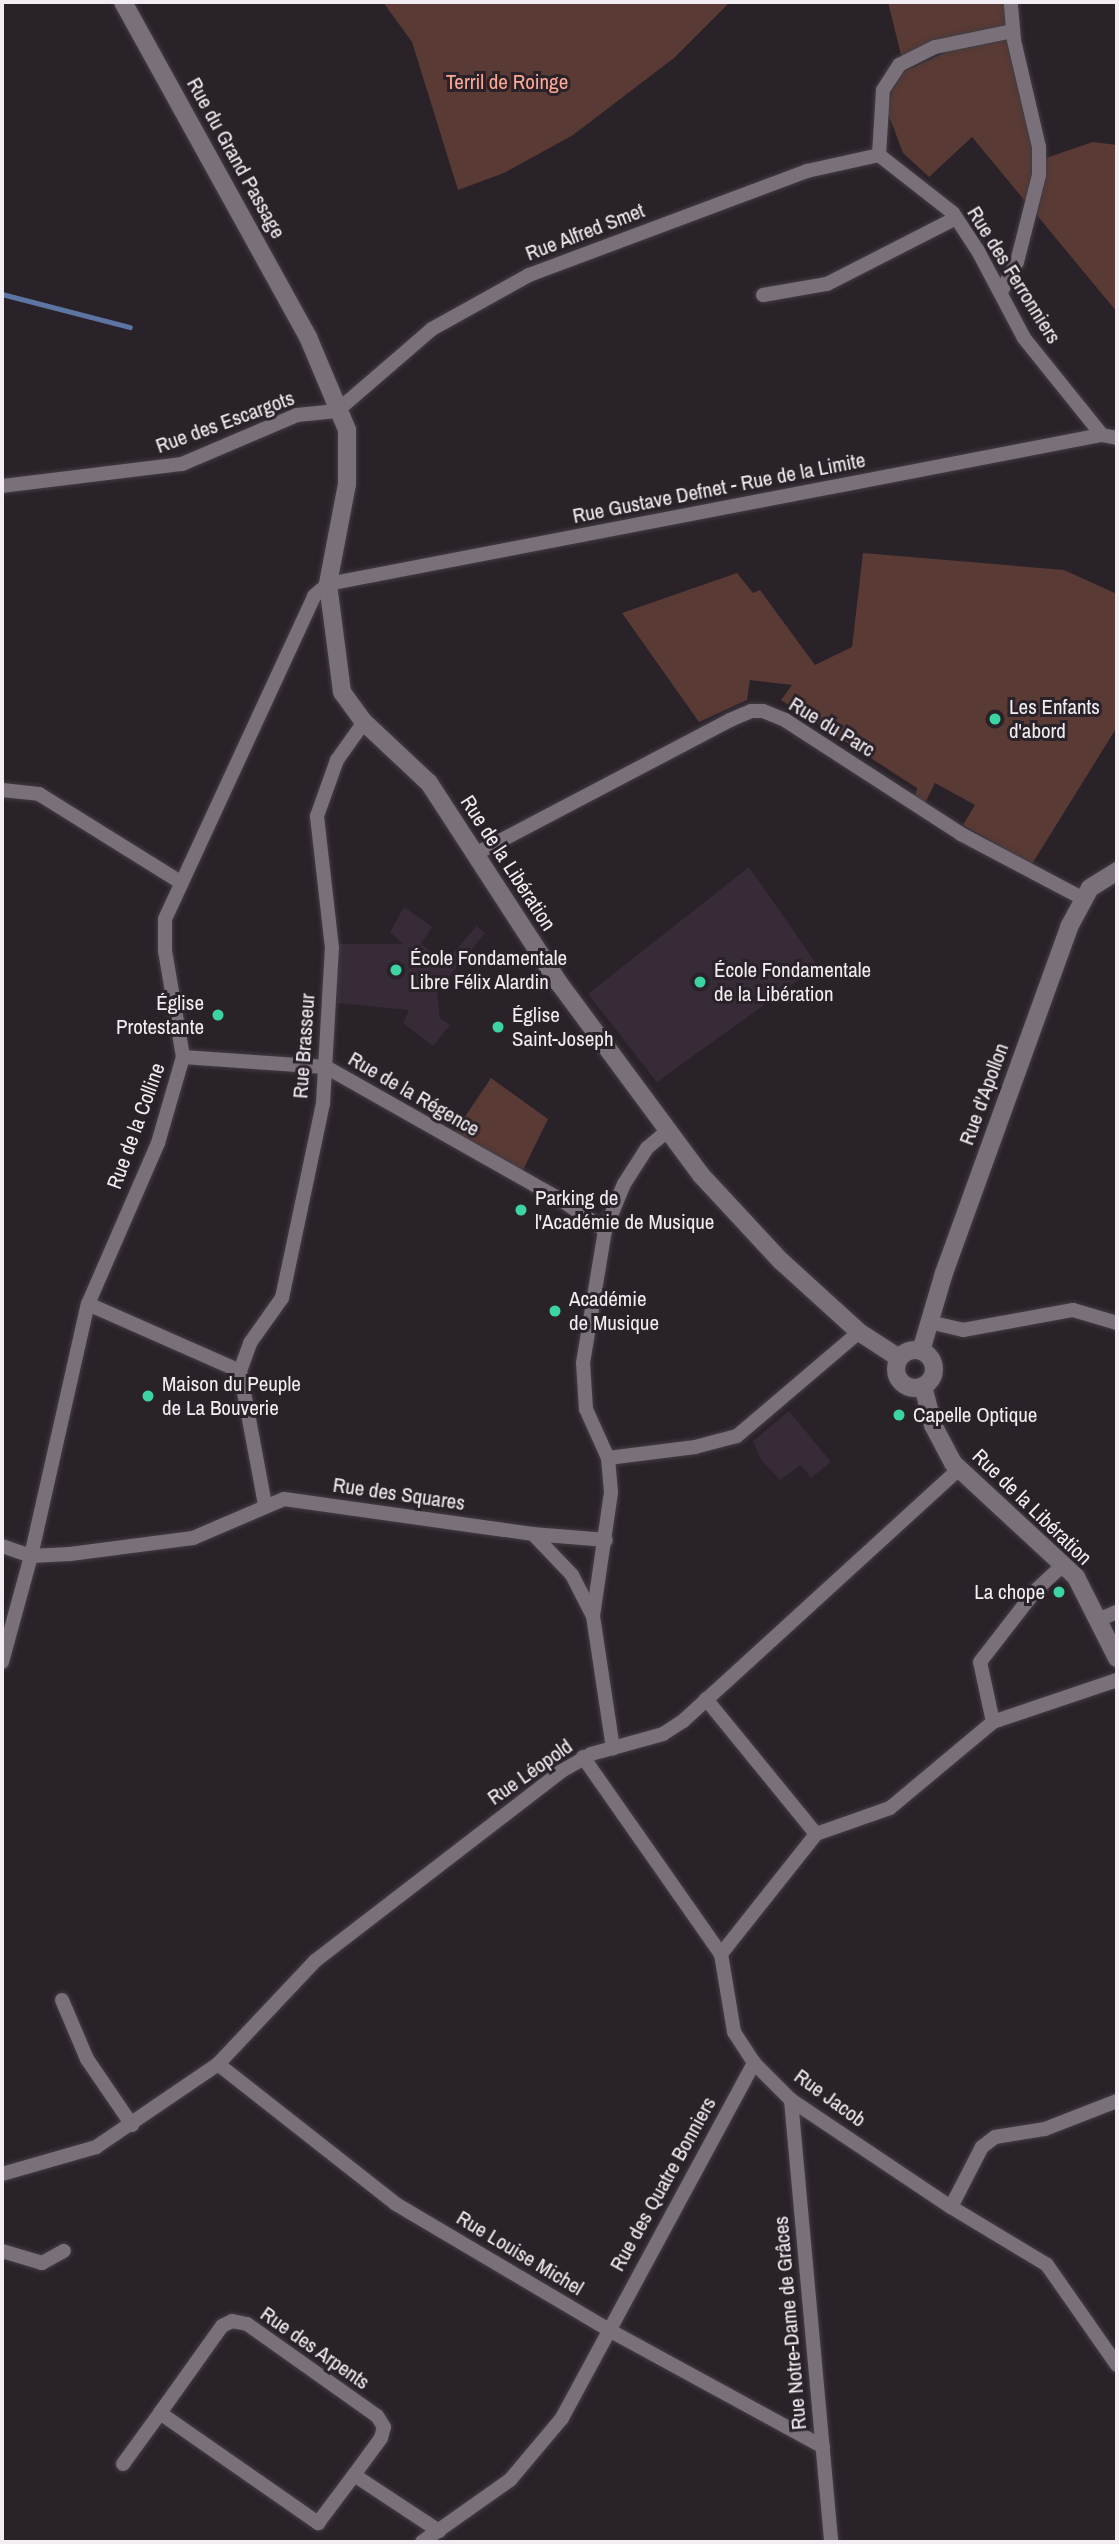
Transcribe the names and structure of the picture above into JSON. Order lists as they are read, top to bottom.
{
  "streets": {
    "street": [
      "Rue du Grand Passage",
      "Rue Alfred Smet",
      "Rue des Ferronniers",
      "Rue des Escargots",
      "Rue Gustave Defnet - Rue de la Limite",
      "Rue du Parc",
      "Rue de la Libération",
      "Rue Brasseur",
      "Rue de la Régence",
      "Rue d'Apollon",
      "Rue de la Colline",
      "Rue des Squares",
      "Rue Léopold",
      "Rue Jacob",
      "Rue des Quatre Bonniers",
      "Rue Louise Michel",
      "Rue Notre-Dame de Grâces",
      "Rue des Arpents"
    ]
  },
  "crossings": [
    ["Rue du Grand Passage", "Rue Alfred Smet"],
    ["Rue du Grand Passage", "Rue des Escargots"],
    ["Rue Alfred Smet", "Rue des Ferronniers"],
    ["Rue Alfred Smet", "Rue des Escargots"],
    ["Rue des Ferronniers", "Rue Gustave Defnet - Rue de la Limite"],
    ["Rue Gustave Defnet - Rue de la Limite", "Rue de la Libération"],
    ["Rue Gustave Defnet - Rue de la Limite", "Rue de la Colline"],
    ["Rue du Parc", "Rue de la Libération"],
    ["Rue du Parc", "Rue d'Apollon"],
    ["Rue de la Libération", "Rue Brasseur"],
    ["Rue de la Libération", "Rue d'Apollon"],
    ["Rue de la Libération", "Rue de la Colline"],
    ["Rue de la Libération", "Rue Léopold"],
    ["Rue Brasseur", "Rue de la Régence"],
    ["Rue de la Régence", "Rue de la Colline"],
    ["Rue de la Colline", "Rue des Squares"],
    ["Rue Léopold", "Rue Jacob"],
    ["Rue Léopold", "Rue Louise Michel"],
    ["Rue Jacob", "Rue des Quatre Bonniers"],
    ["Rue Jacob", "Rue Notre-Dame de Grâces"],
    ["Rue des Quatre Bonniers", "Rue Louise Michel"],
    ["Rue Louise Michel", "Rue Notre-Dame de Grâces"]
  ],
  "parks": ["Terril de Roinge"],
  "places": [
    "Les Enfants d'abord",
    "École Fondamentale Libre Félix Alardin",
    "École Fondamentale de la Libération",
    "Église Protestante",
    "Église Saint-Joseph",
    "Parking de l'Académie de Musique",
    "Académie de Musique",
    "Maison du Peuple de La Bouverie",
    "Capelle Optique",
    "La chope"
  ]
}
